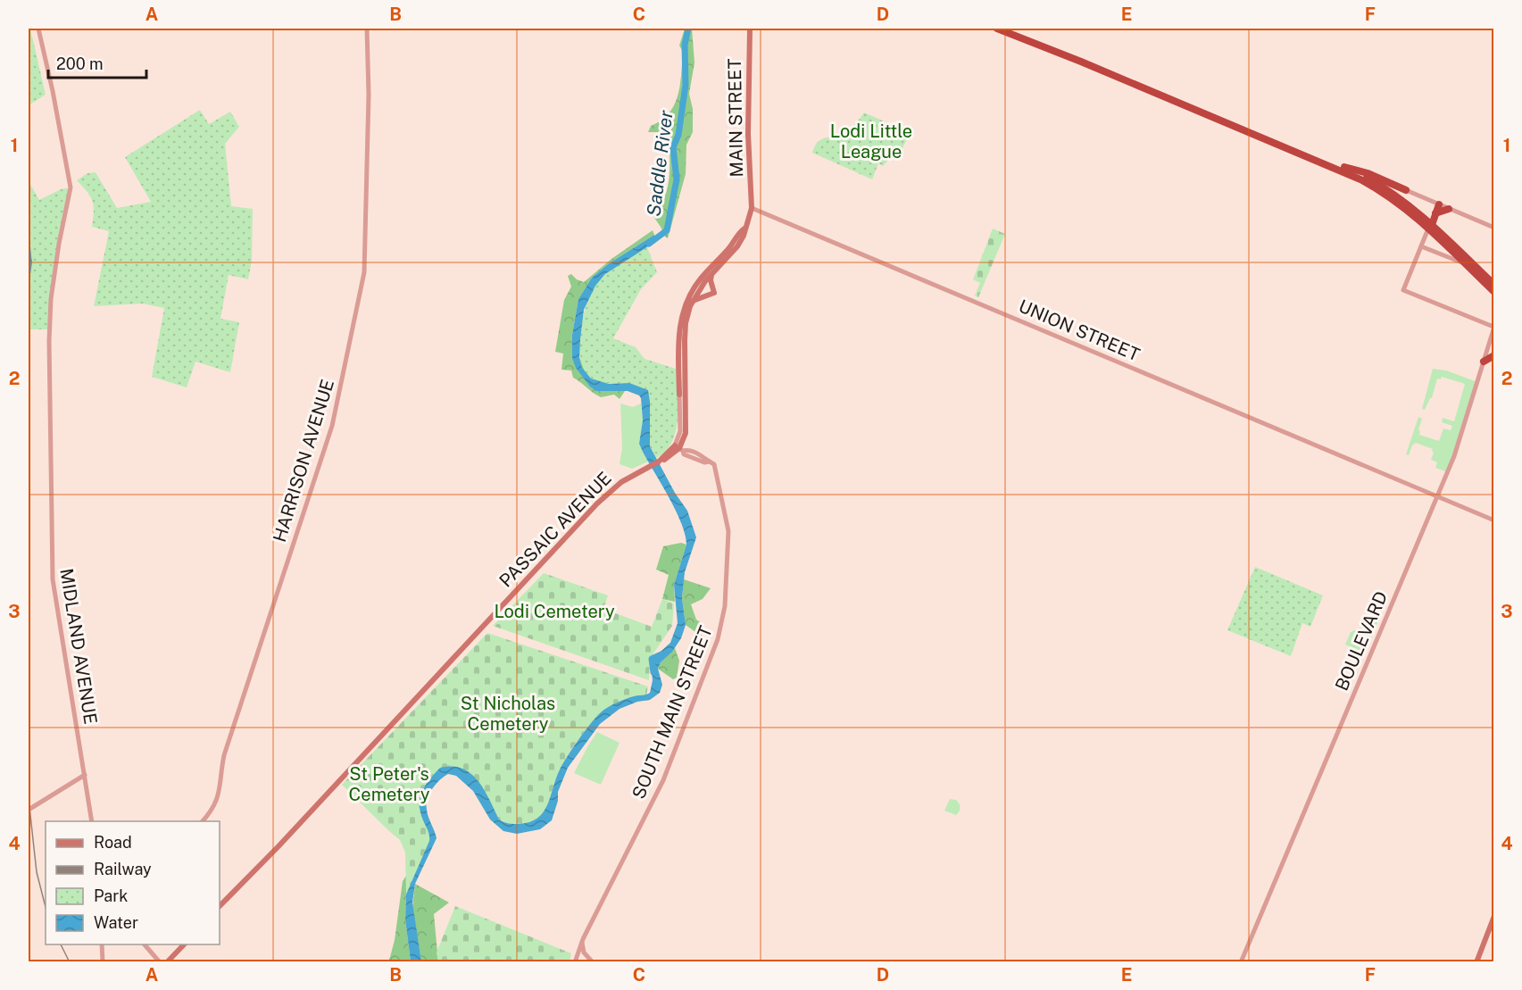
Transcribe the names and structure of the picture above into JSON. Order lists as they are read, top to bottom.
{
  "streets": {
    "main road": ["MAIN STREET", "PASSAIC AVENUE"],
    "street": [
      "UNION STREET",
      "HARRISON AVENUE",
      "BOULEVARD",
      "MIDLAND AVENUE",
      "SOUTH MAIN STREET"
    ]
  },
  "crossings": [
    ["MAIN STREET", "UNION STREET"],
    ["UNION STREET", "BOULEVARD"],
    ["PASSAIC AVENUE", "SOUTH MAIN STREET"]
  ],
  "water": ["Saddle River"],
  "parks": [
    "Lodi Little League",
    "Lodi Cemetery",
    "St Nicholas Cemetery",
    "St Peter's Cemetery"
  ],
  "legend": [
    "Road",
    "Railway",
    "Park",
    "Water"
  ],
  "scale_bar": "200 m",
  "grid": {
    "columns": [
      "A",
      "B",
      "C",
      "D",
      "E",
      "F"
    ],
    "rows": [
      "1",
      "2",
      "3",
      "4"
    ]
  }
}
